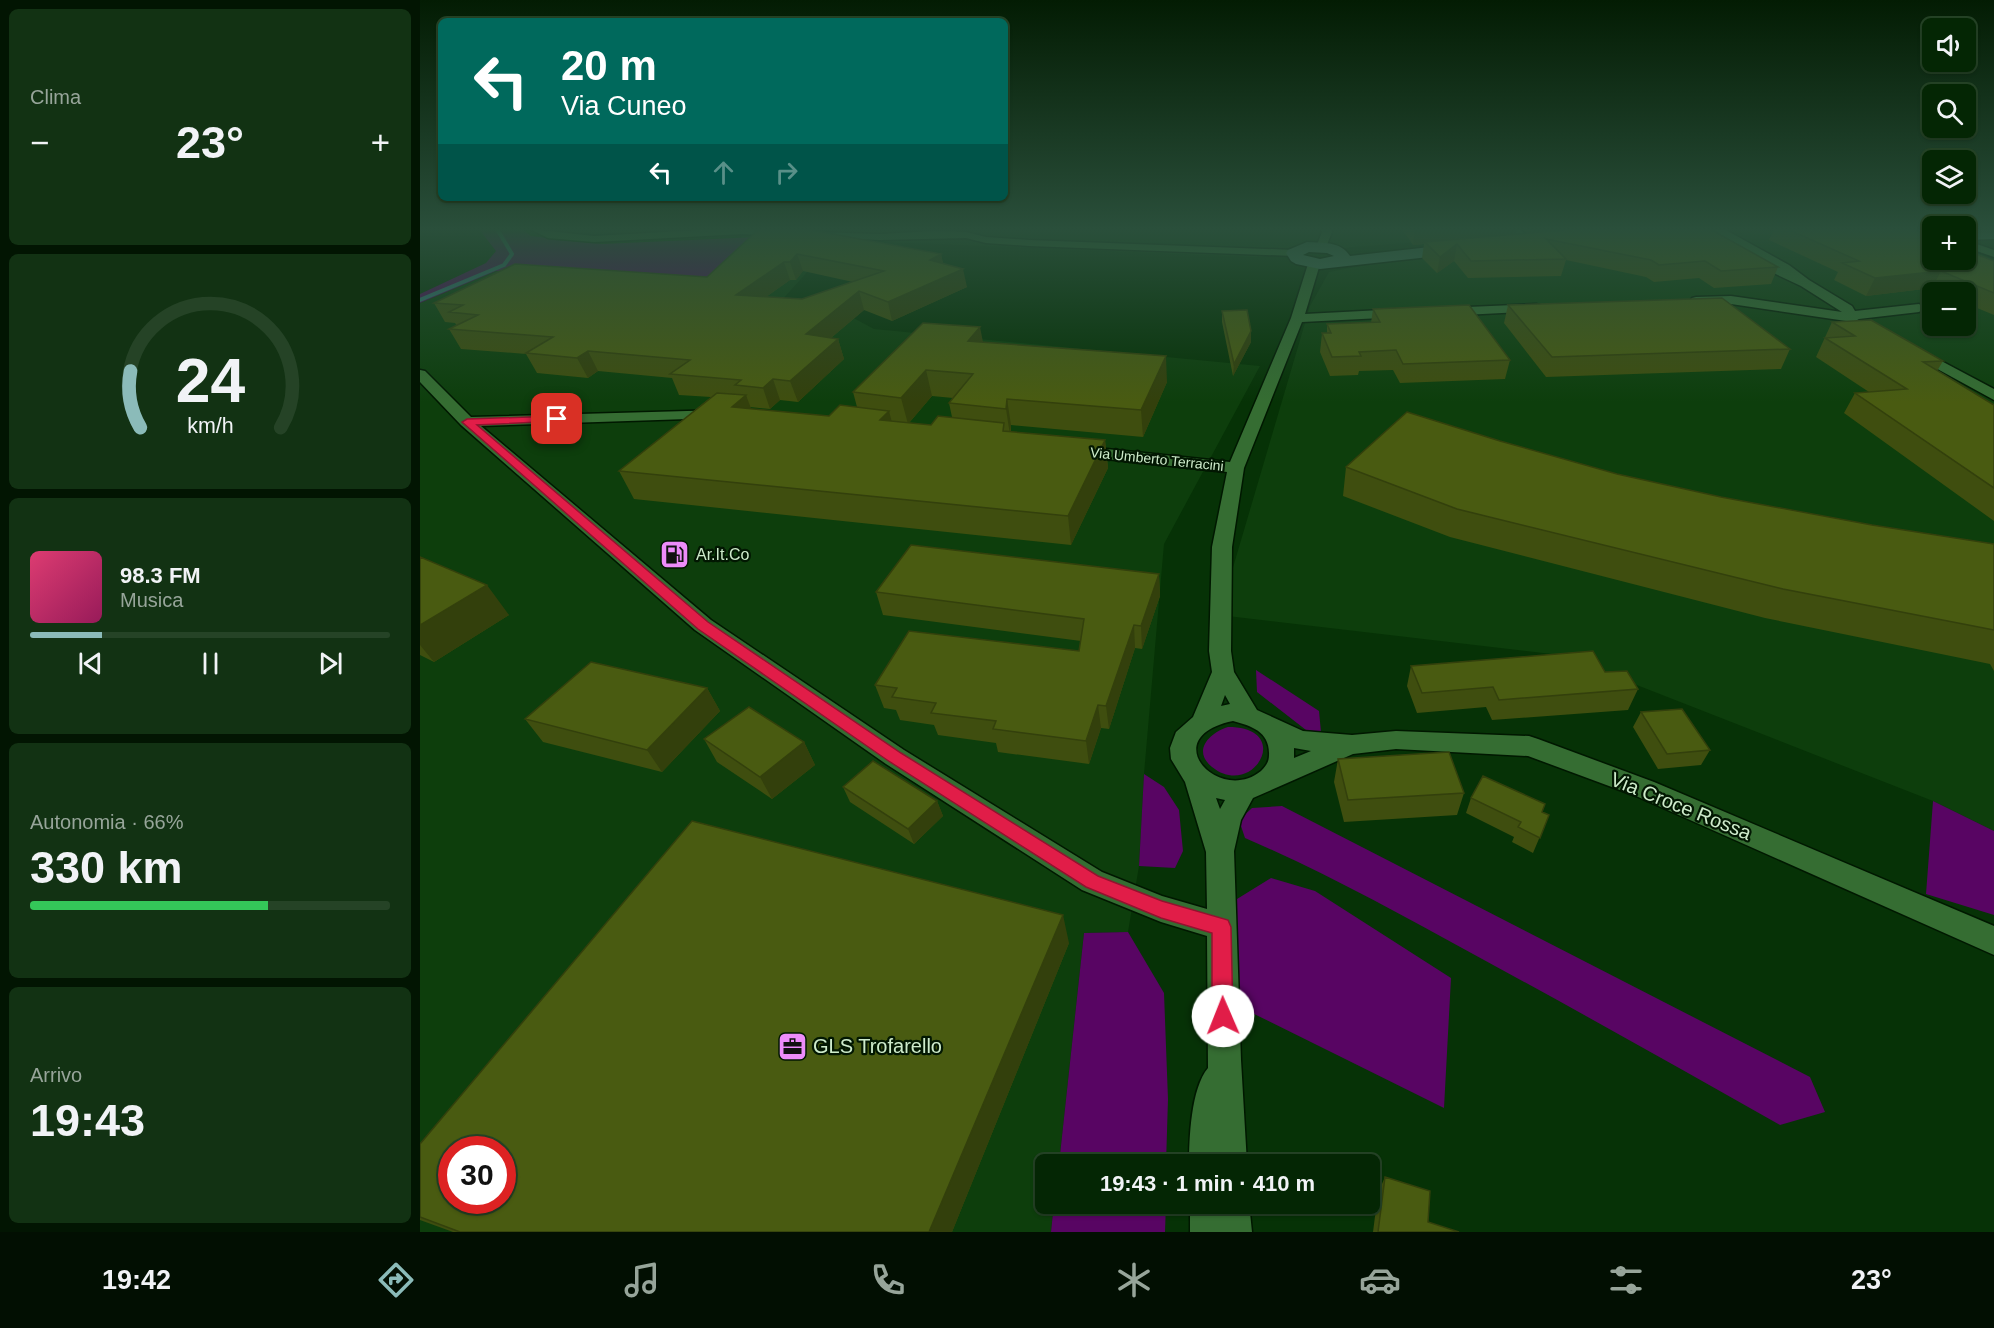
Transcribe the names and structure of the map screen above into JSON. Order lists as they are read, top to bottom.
{
  "streets": {
    "street": ["Via Umberto Terracini", "Via Croce Rossa"]
  },
  "places": {
    "fuel station": ["Ar.It.Co"],
    "office": ["GLS Trofarello"]
  },
  "page": {
    "tile": [
      "Clima",
      ["Autonomia · 66%", "330 km"],
      ["Arrivo", "19:43"]
    ],
    "map_buttons": ["+", "−"],
    "turn": ["20 m", "Via Cuneo"],
    "heat": ["−", "23°", "+"],
    "song": ["98.3 FM", "Musica"],
    "limit": "30",
    "trip": "19:43 · 1 min · 410 m",
    "tabs": ["19:42", "23°"],
    "gauge": ["24", "km/h"]
  }
}
